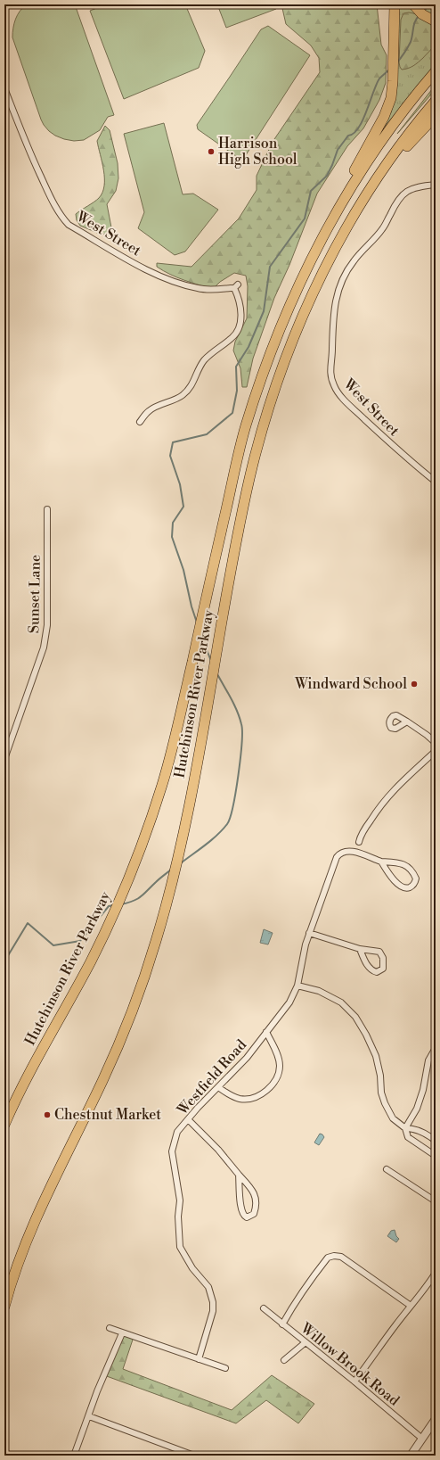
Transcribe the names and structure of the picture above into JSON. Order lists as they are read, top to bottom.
{
  "streets": {
    "highway": ["Hutchinson River Parkway"],
    "street": [
      "West Street",
      "Sunset Lane",
      "Westfield Road",
      "Willow Brook Road"
    ]
  },
  "places": ["Harrison High School", "Windward School", "Chestnut Market"]
}
